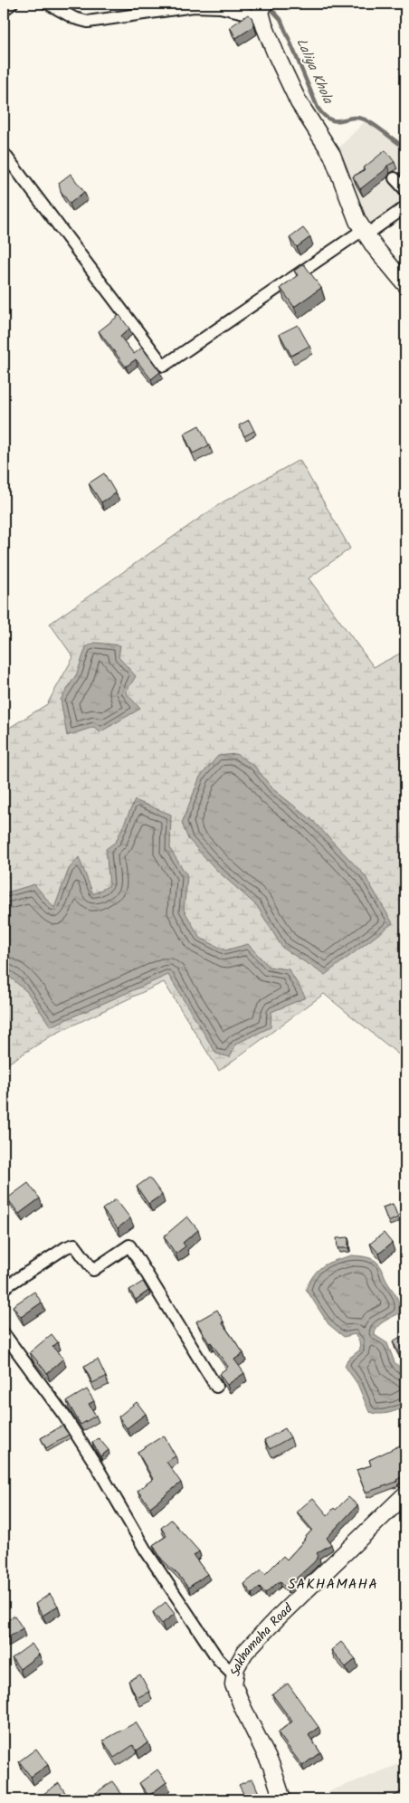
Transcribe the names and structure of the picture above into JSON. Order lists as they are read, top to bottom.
{
  "streets": {
    "street": ["Sakhamaha Road"]
  },
  "districts": ["SAKHAMAHA"],
  "water": ["Laliya Khola"]
}
